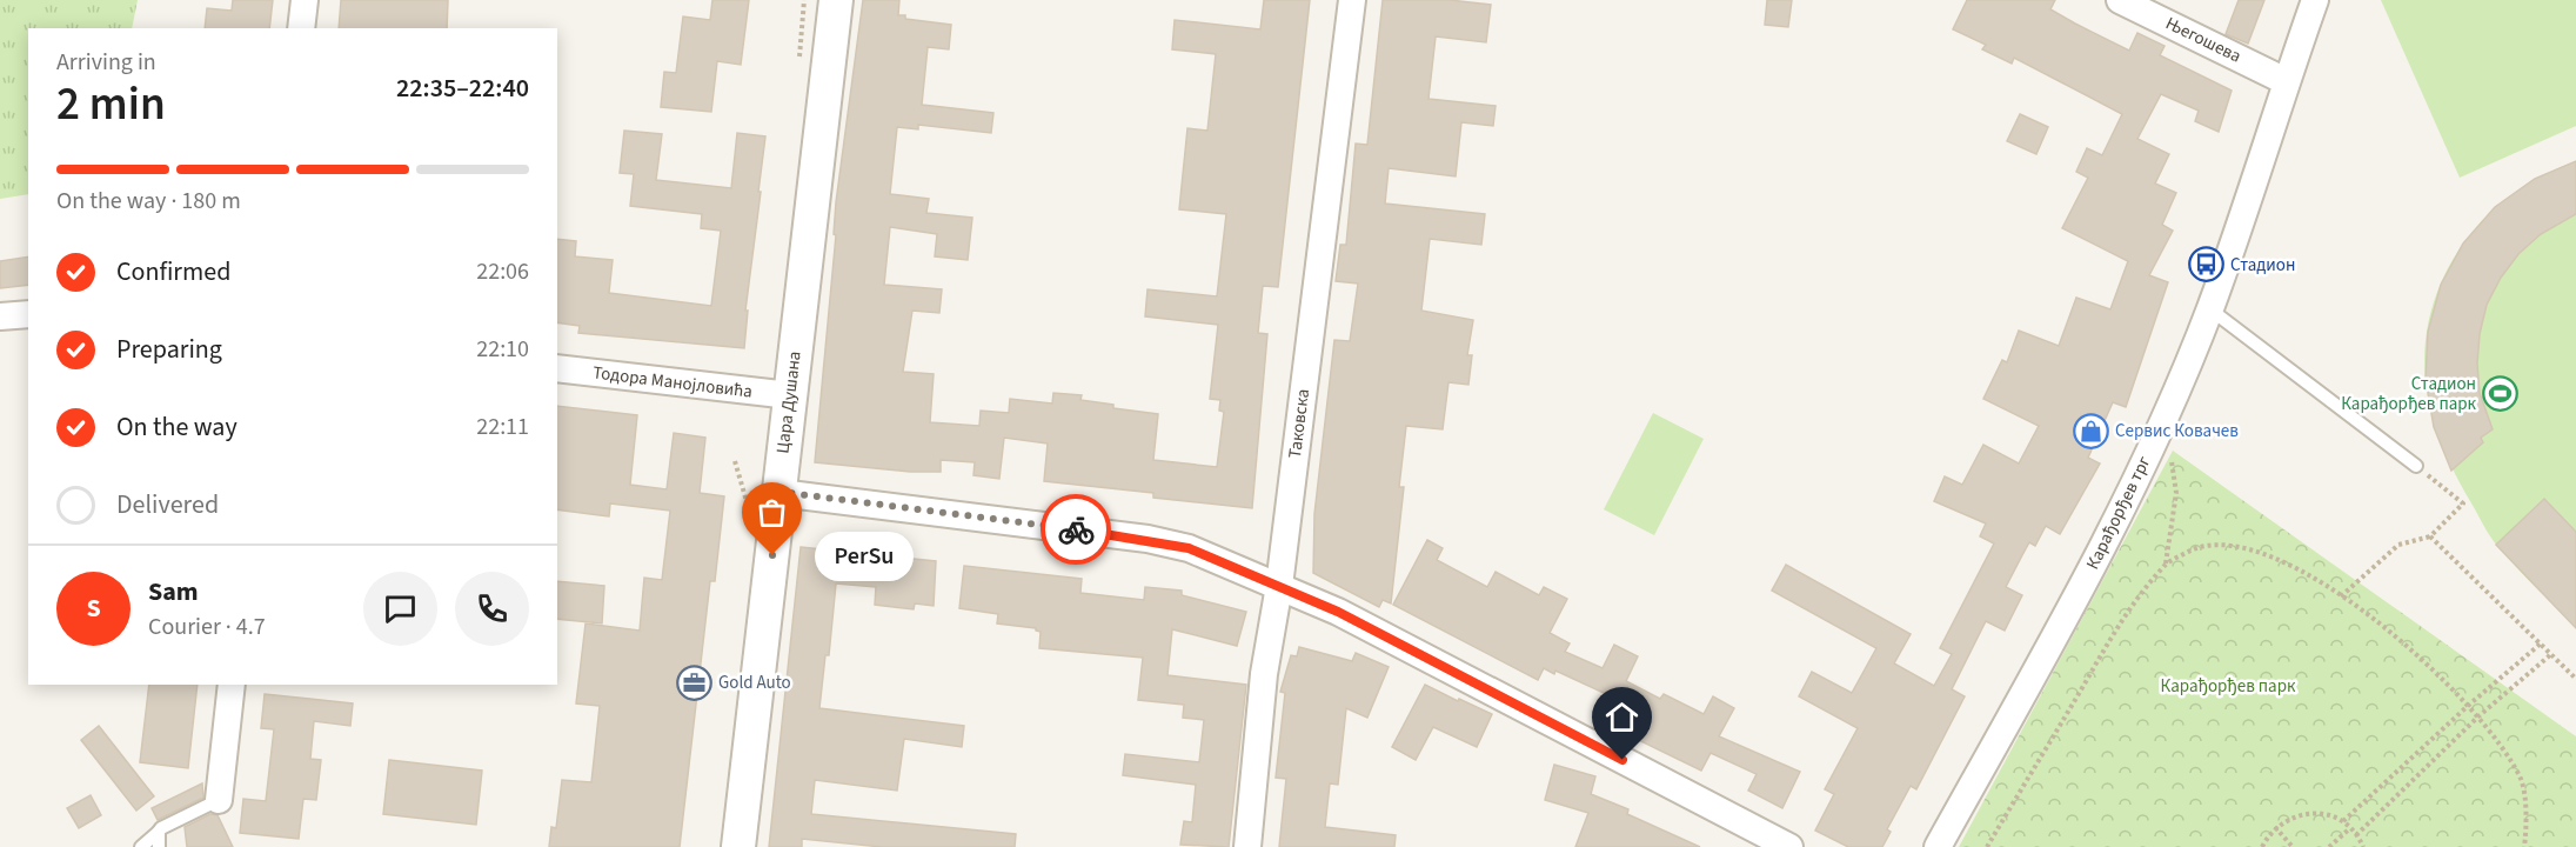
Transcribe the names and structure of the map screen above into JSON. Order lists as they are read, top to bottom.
{
  "streets": {
    "street": [
      "Његошева",
      "Тодора Манојловића",
      "Цара Душана",
      "Таковска",
      "Карађорђев трг"
    ]
  },
  "crossings": [
    ["Његошева", "Карађорђев трг"],
    ["Тодора Манојловића", "Цара Душана"]
  ],
  "parks": ["Карађорђев парк"],
  "places": {
    "bus stop": ["Стадион"],
    "sports": ["Стадион Карађорђев парк"],
    "shop": ["Сервис Ковачев"],
    "other": ["PerSu"],
    "office": ["Gold Auto"]
  },
  "page": {
    "heading": ["2 min", "Arriving in", "22:35–22:40"],
    "panel": ["Sam", "Courier · 4.7"],
    "bar": "On the way · 180 m",
    "list": [
      ["Confirmed", "22:06"],
      ["Preparing", "22:10"],
      ["On the way", "22:11"],
      "Delivered"
    ],
    "bubble": "PerSu",
    "round": "S"
  }
}
